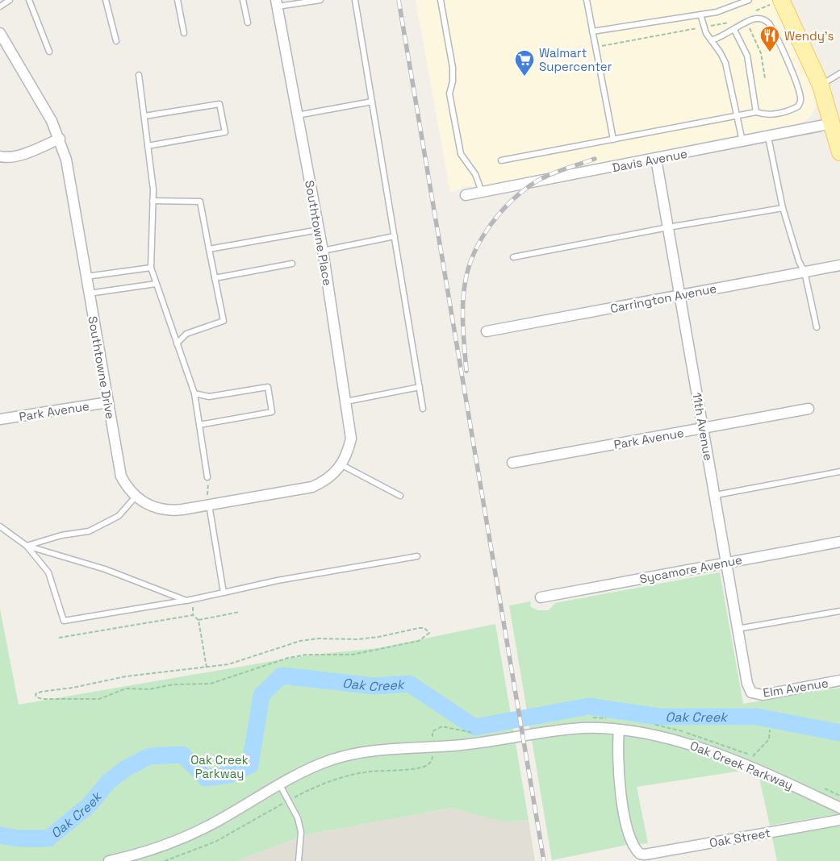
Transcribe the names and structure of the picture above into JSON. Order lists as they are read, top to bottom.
{
  "streets": {
    "street": [
      "Davis Avenue",
      "Southtowne Place",
      "Carrington Avenue",
      "Southtowne Drive",
      "Park Avenue",
      "11th Avenue",
      "Sycamore Avenue",
      "Elm Avenue",
      "Oak Creek Parkway",
      "Oak Street"
    ]
  },
  "crossings": [
    ["Davis Avenue", "11th Avenue"],
    ["Southtowne Place", "Southtowne Drive"],
    ["Carrington Avenue", "11th Avenue"],
    ["Southtowne Drive", "Park Avenue"],
    ["Park Avenue", "11th Avenue"],
    ["11th Avenue", "Sycamore Avenue"],
    ["11th Avenue", "Elm Avenue"],
    ["Oak Creek Parkway", "Oak Street"]
  ],
  "water": ["Oak Creek"],
  "parks": ["Oak Creek Parkway"],
  "places": {
    "restaurant": ["Wendy's"],
    "supermarket": ["Walmart Supercenter"]
  }
}
